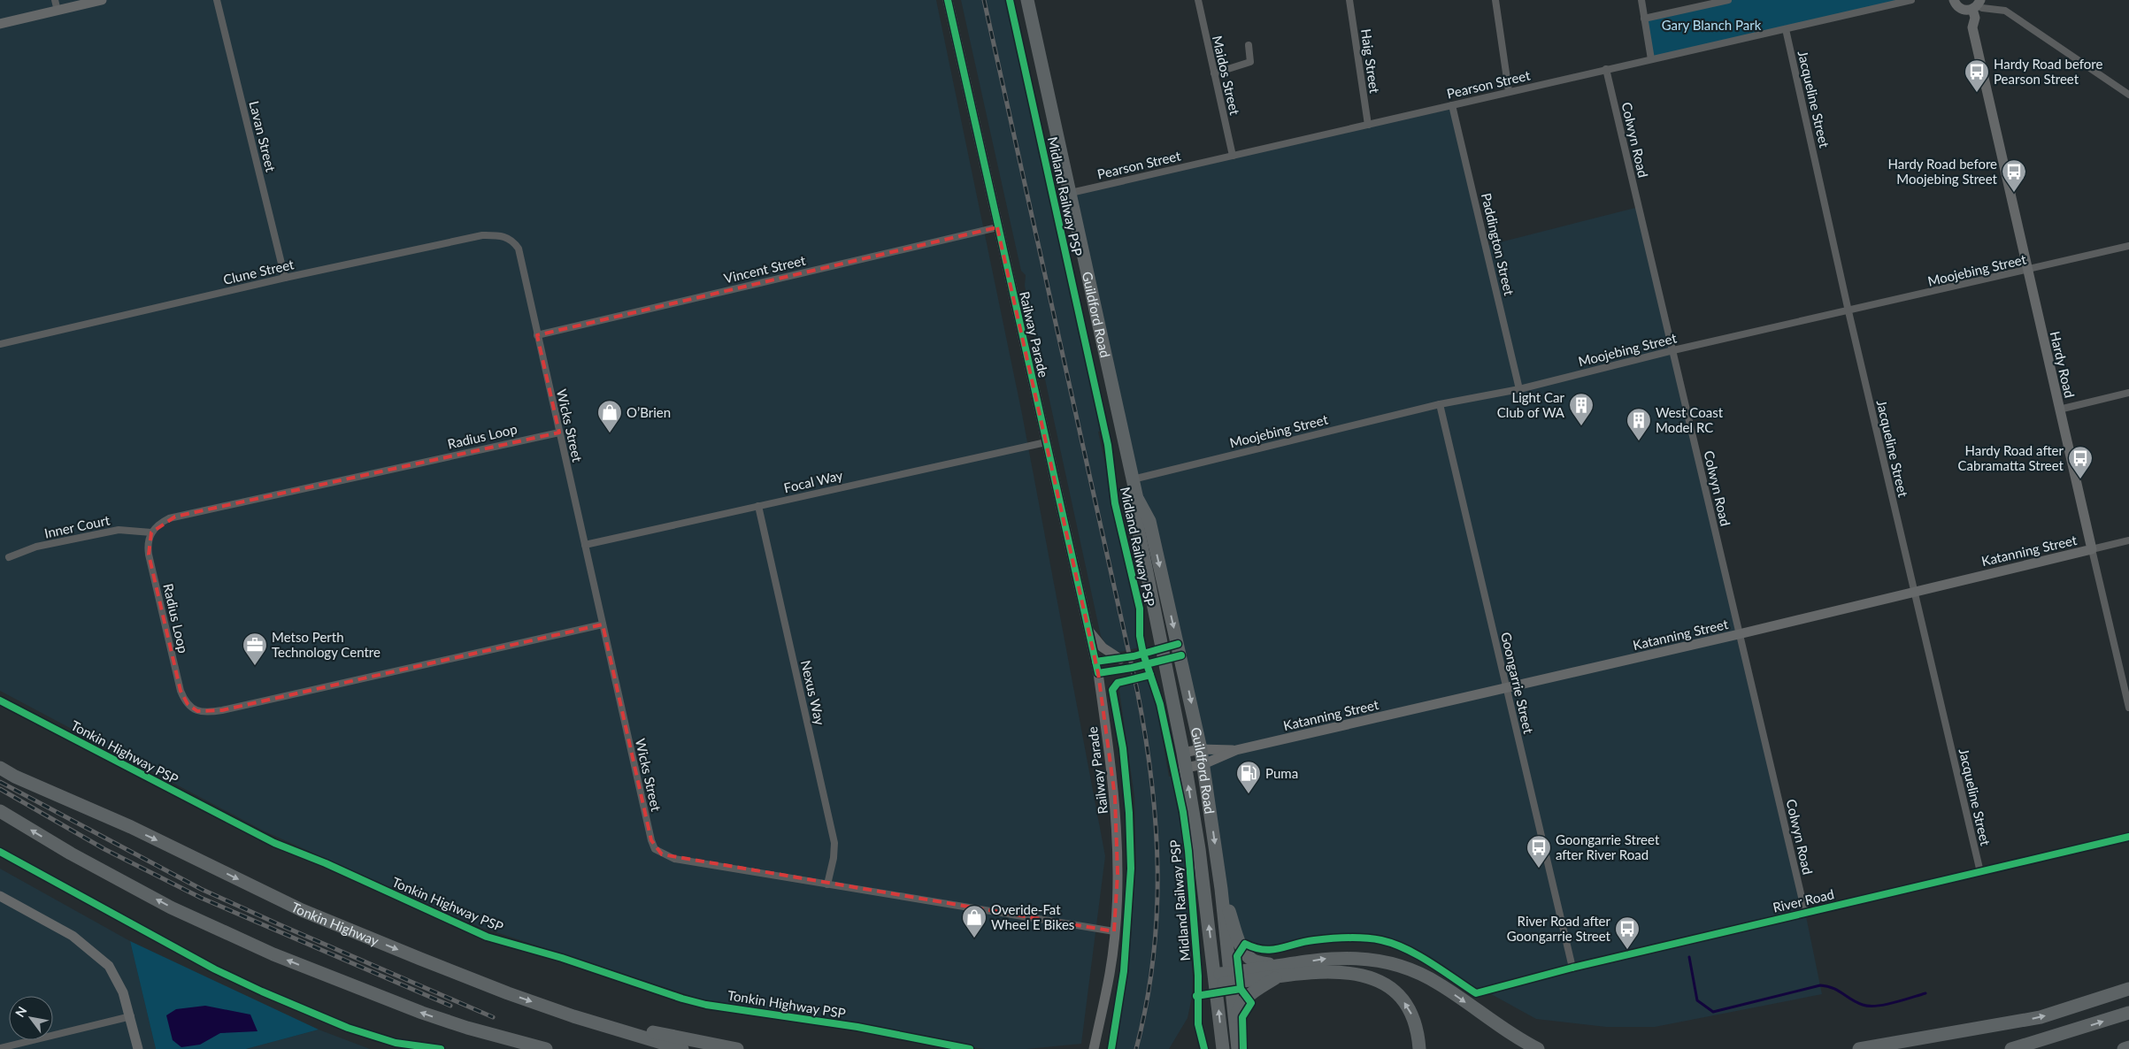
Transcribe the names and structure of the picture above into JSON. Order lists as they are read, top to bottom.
{
  "streets": {
    "highway": ["Guildford Road", "Tonkin Highway"],
    "street": [
      "Haig Street",
      "Maidos Street",
      "Pearson Street",
      "Jacqueline Street",
      "Lavan Street",
      "Colwyn Road",
      "Paddington Street",
      "Vincent Street",
      "Moojebing Street",
      "Clune Street",
      "Railway Parade",
      "Hardy Road",
      "Wicks Street",
      "Radius Loop",
      "Focal Way",
      "Inner Court",
      "Katanning Street",
      "Goongarrie Street",
      "Nexus Way",
      "River Road"
    ],
    "cycle path": ["Midland Railway PSP", "Tonkin Highway PSP"]
  },
  "crossings": [
    ["Haig Street", "Pearson Street"],
    ["Maidos Street", "Pearson Street"],
    ["Pearson Street", "Jacqueline Street"],
    ["Pearson Street", "Colwyn Road"],
    ["Pearson Street", "Paddington Street"],
    ["Pearson Street", "Guildford Road"],
    ["Jacqueline Street", "Moojebing Street"],
    ["Jacqueline Street", "Katanning Street"],
    ["Jacqueline Street", "River Road"],
    ["Lavan Street", "Clune Street"],
    ["Colwyn Road", "Moojebing Street"],
    ["Colwyn Road", "Katanning Street"],
    ["Colwyn Road", "River Road"],
    ["Paddington Street", "Moojebing Street"],
    ["Vincent Street", "Railway Parade"],
    ["Vincent Street", "Wicks Street"],
    ["Moojebing Street", "Guildford Road"],
    ["Moojebing Street", "Hardy Road"],
    ["Moojebing Street", "Goongarrie Street"],
    ["Clune Street", "Wicks Street"],
    ["Guildford Road", "Katanning Street"],
    ["Railway Parade", "Wicks Street"],
    ["Railway Parade", "Focal Way"],
    ["Hardy Road", "Katanning Street"],
    ["Wicks Street", "Radius Loop"],
    ["Wicks Street", "Focal Way"],
    ["Wicks Street", "Nexus Way"],
    ["Radius Loop", "Inner Court"],
    ["Focal Way", "Nexus Way"],
    ["Katanning Street", "Goongarrie Street"],
    ["Goongarrie Street", "River Road"]
  ],
  "parks": ["Gary Blanch Park"],
  "places": {
    "bus stop": [
      "Hardy Road before Pearson Street",
      "Hardy Road before Moojebing Street",
      "Hardy Road after Cabramatta Street",
      "Goongarrie Street after River Road",
      "River Road after Goongarrie Street"
    ],
    "building": ["Light Car Club of WA", "West Coast Model RC"],
    "shop": ["O’Brien", "Overide-Fat Wheel E Bikes"],
    "office": ["Metso Perth Technology Centre"],
    "fuel station": ["Puma"]
  },
  "north": "top left"
}
